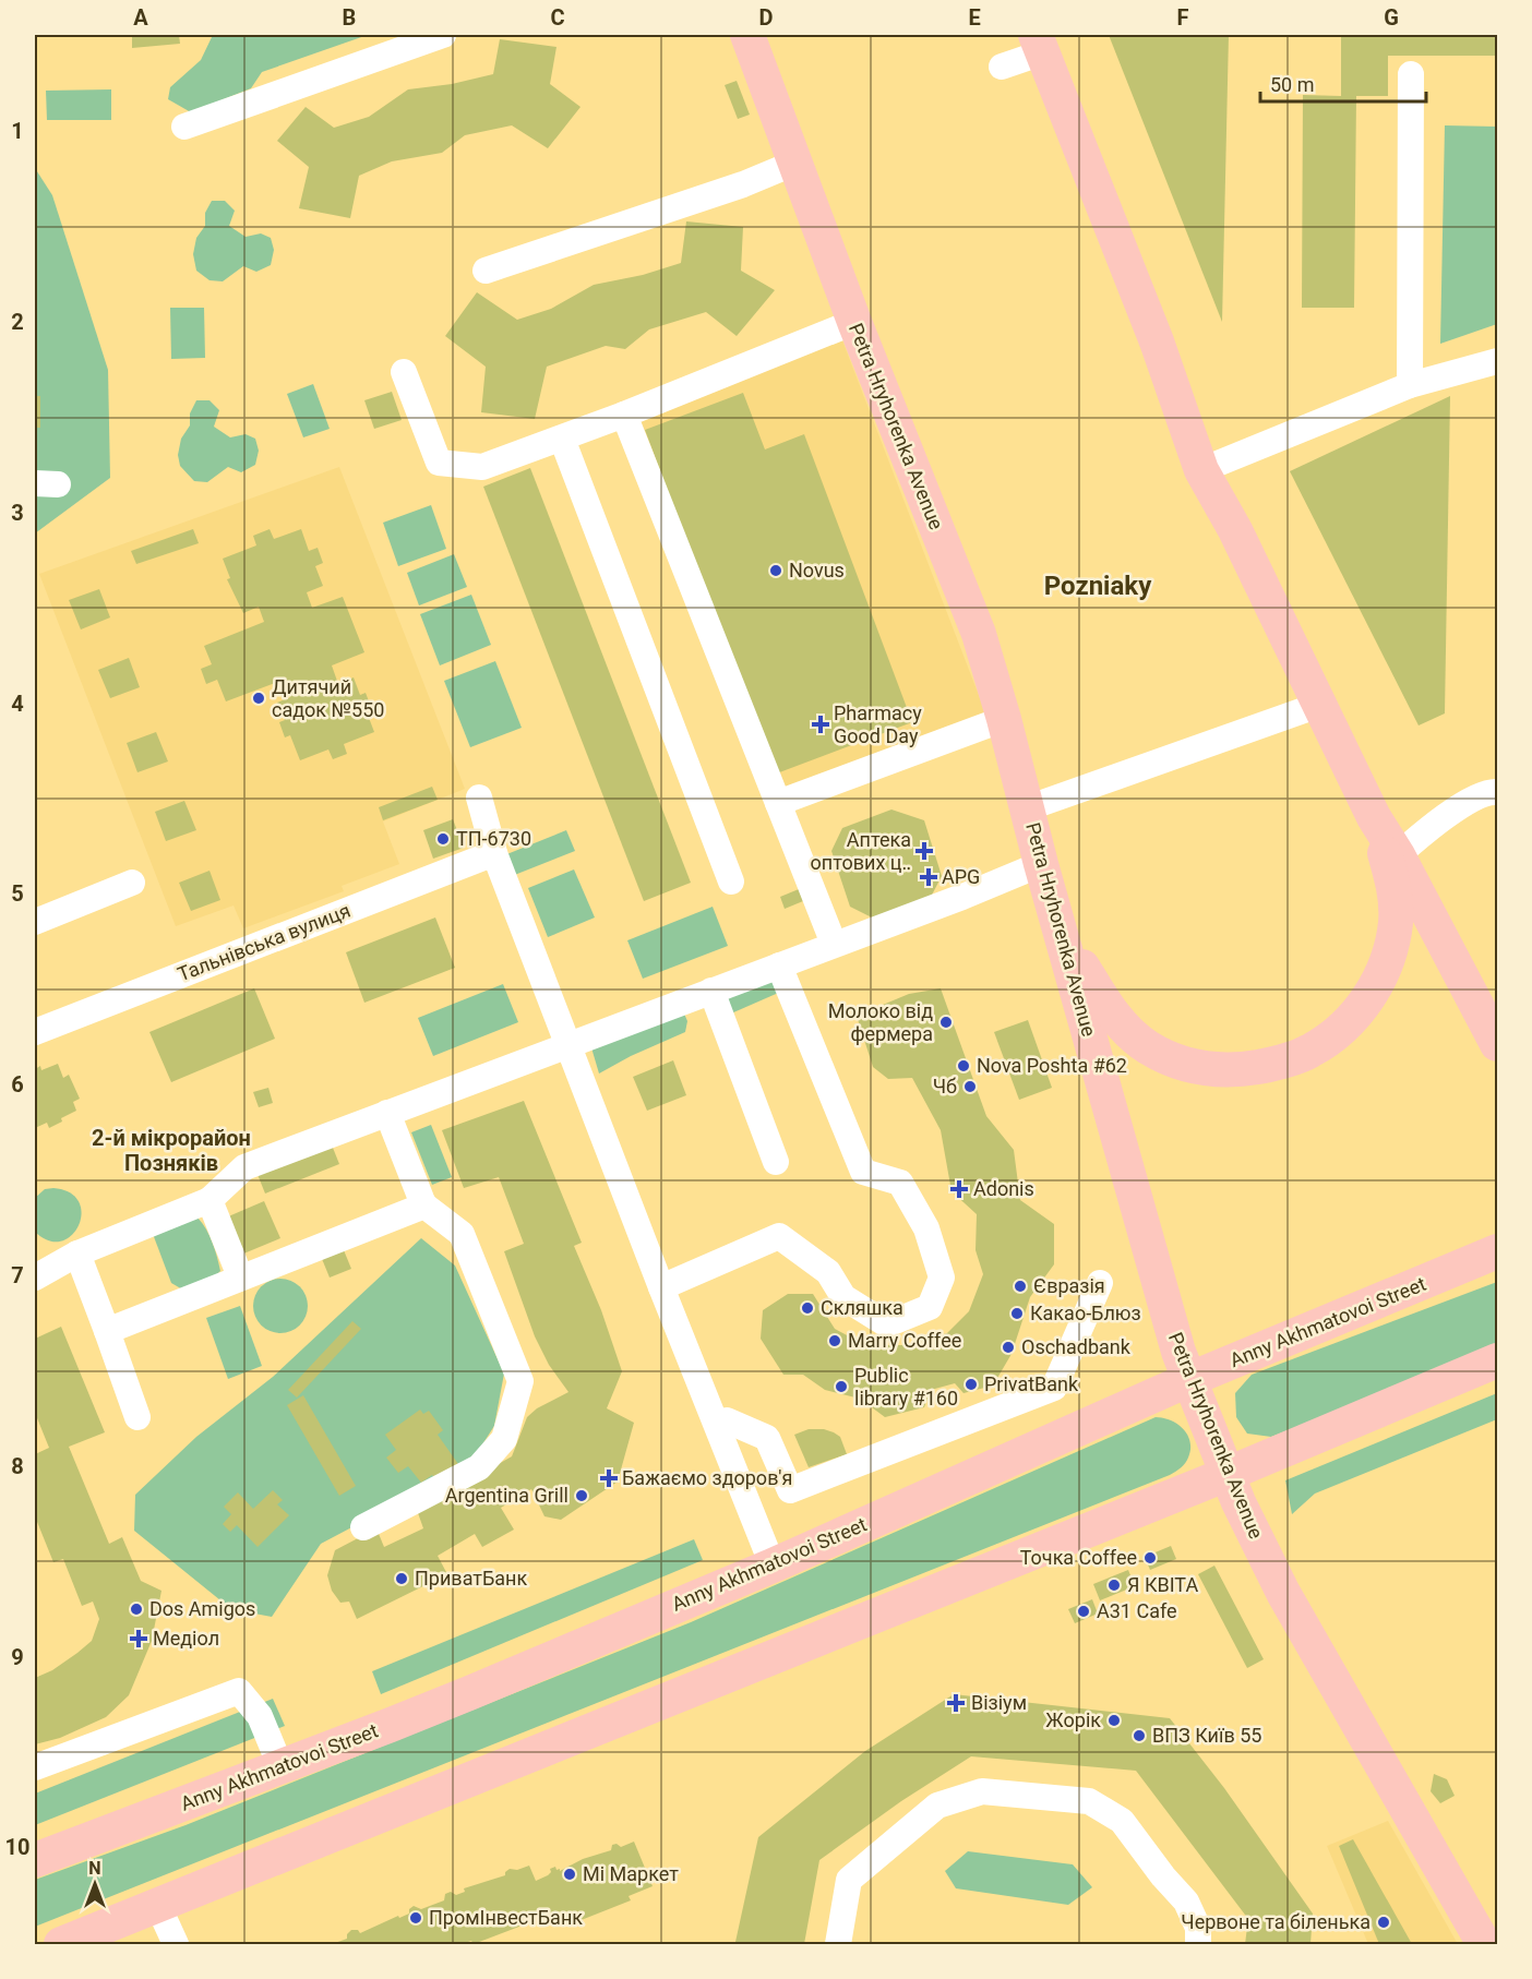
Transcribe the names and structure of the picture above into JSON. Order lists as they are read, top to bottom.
{
  "streets": {
    "main road": ["Petra Hryhorenka Avenue", "Anny Akhmatovoi Street"],
    "street": ["Тальнівська вулиця"]
  },
  "crossings": [
    ["Petra Hryhorenka Avenue", "Anny Akhmatovoi Street"]
  ],
  "districts": ["Pozniaky", "2-й мікрорайон Позняків"],
  "places": {
    "other": [
      "Novus",
      "Дитячий садок №550",
      "ТП-6730",
      "Молоко від фермера",
      "Nova Poshta #62",
      "Чб",
      "Євразія",
      "Скляшка",
      "Какао-Блюз",
      "Marry Coffee",
      "Oschadbank",
      "PrivatBank",
      "Public library #160",
      "Argentina Grill",
      "Точка Coffee",
      "ПриватБанк",
      "Я КВІТА",
      "Dos Amigos",
      "A31 Cafe",
      "Жорік",
      "ВПЗ Київ 55",
      "Мі Маркет",
      "ПромІнвестБанк",
      "Червоне та біленька"
    ],
    "health": [
      "Pharmacy Good Day",
      "Аптека оптових ц‥",
      "APG",
      "Adonis",
      "Бажаємо здоров'я",
      "Медіол",
      "Візіум"
    ]
  },
  "scale_bar": "50 m",
  "north": "top",
  "grid": {
    "columns": [
      "A",
      "B",
      "C",
      "D",
      "E",
      "F",
      "G"
    ],
    "rows": [
      "1",
      "2",
      "3",
      "4",
      "5",
      "6",
      "7",
      "8",
      "9",
      "10"
    ]
  }
}
